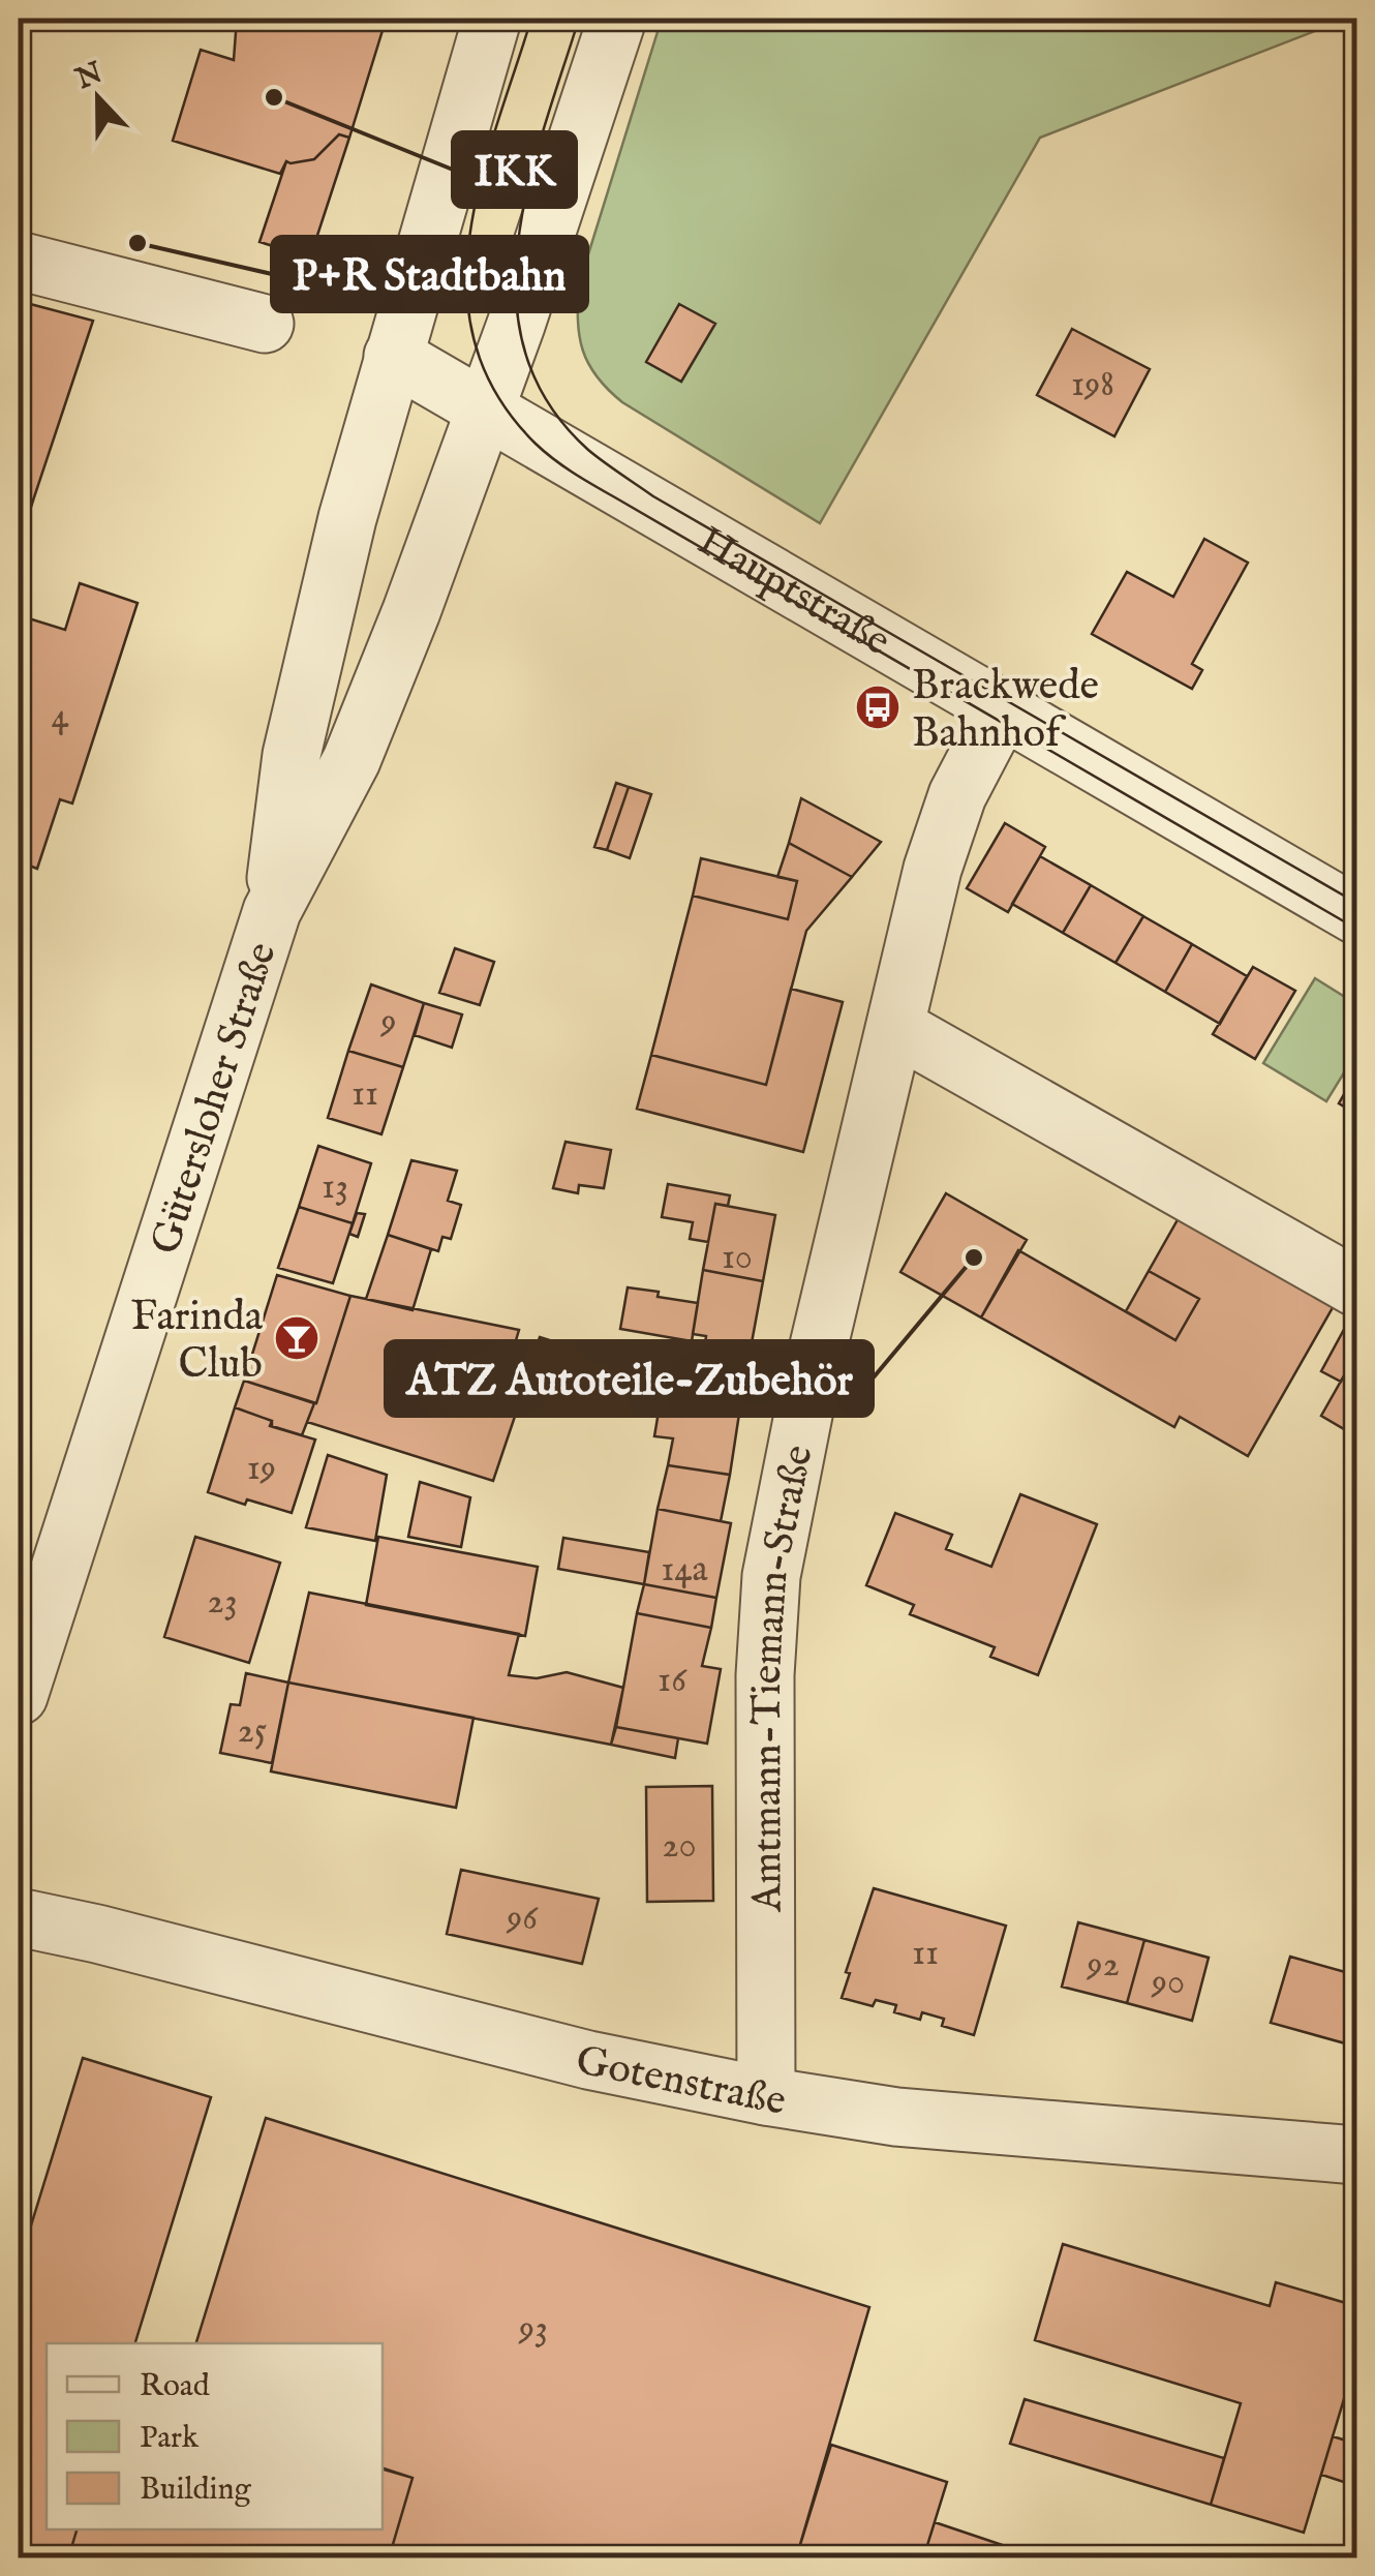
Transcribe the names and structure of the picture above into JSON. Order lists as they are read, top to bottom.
{
  "streets": {
    "street": [
      "Hauptstraße",
      "Gütersloher Straße",
      "Amtmann-Tiemann-Straße",
      "Gotenstraße"
    ]
  },
  "crossings": [
    ["Hauptstraße", "Gütersloher Straße"],
    ["Hauptstraße", "Amtmann-Tiemann-Straße"],
    ["Amtmann-Tiemann-Straße", "Gotenstraße"]
  ],
  "places": {
    "other": ["IKK", "P+R Stadtbahn", "ATZ Autoteile-Zubehör"],
    "bus stop": ["Brackwede Bahnhof"],
    "bar": ["Farinda Club"]
  },
  "house_numbers": [
    "198",
    "4",
    "9",
    "11",
    "13",
    "10",
    "19",
    "14a",
    "23",
    "16",
    "25",
    "20",
    "96",
    "11",
    "92",
    "90",
    "93"
  ],
  "legend": ["Road", "Park", "Building"],
  "north": "top"
}
